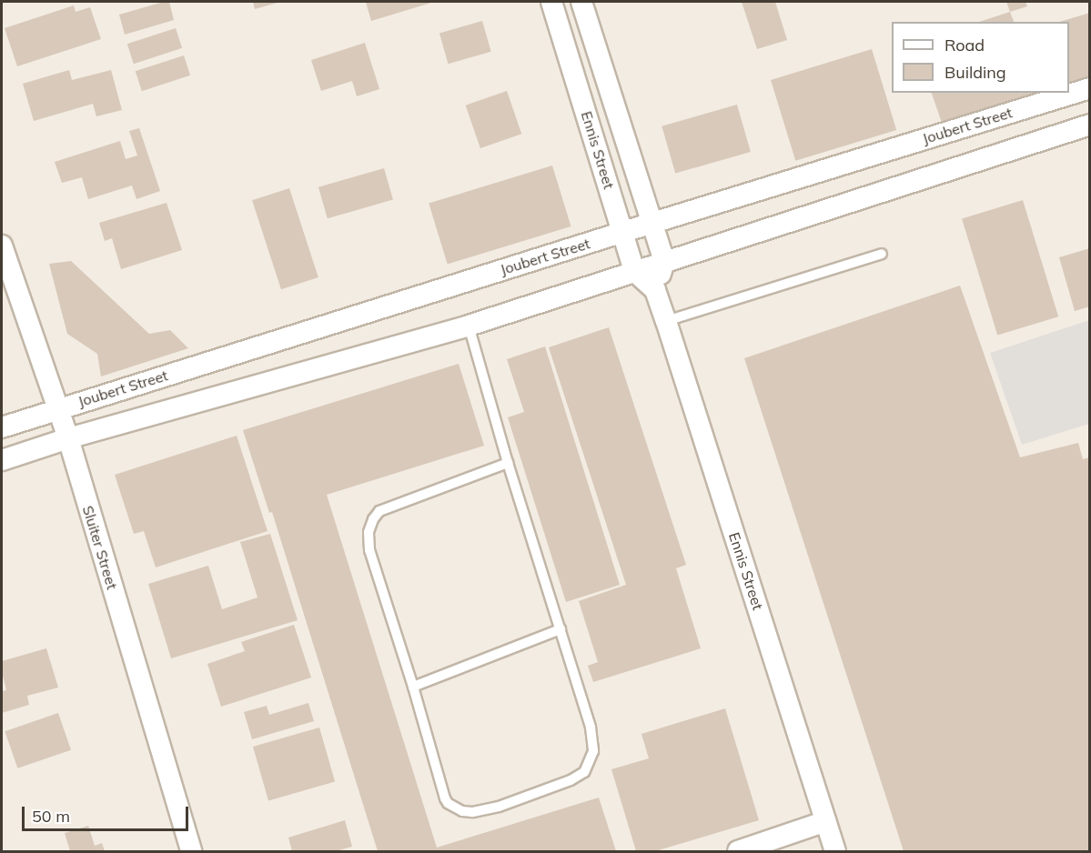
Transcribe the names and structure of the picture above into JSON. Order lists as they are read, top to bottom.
{
  "streets": {
    "street": ["Joubert Street", "Ennis Street", "Sluiter Street"]
  },
  "crossings": [
    ["Joubert Street", "Ennis Street"],
    ["Joubert Street", "Sluiter Street"]
  ],
  "legend": ["Road", "Building"],
  "scale_bar": "50 m"
}
